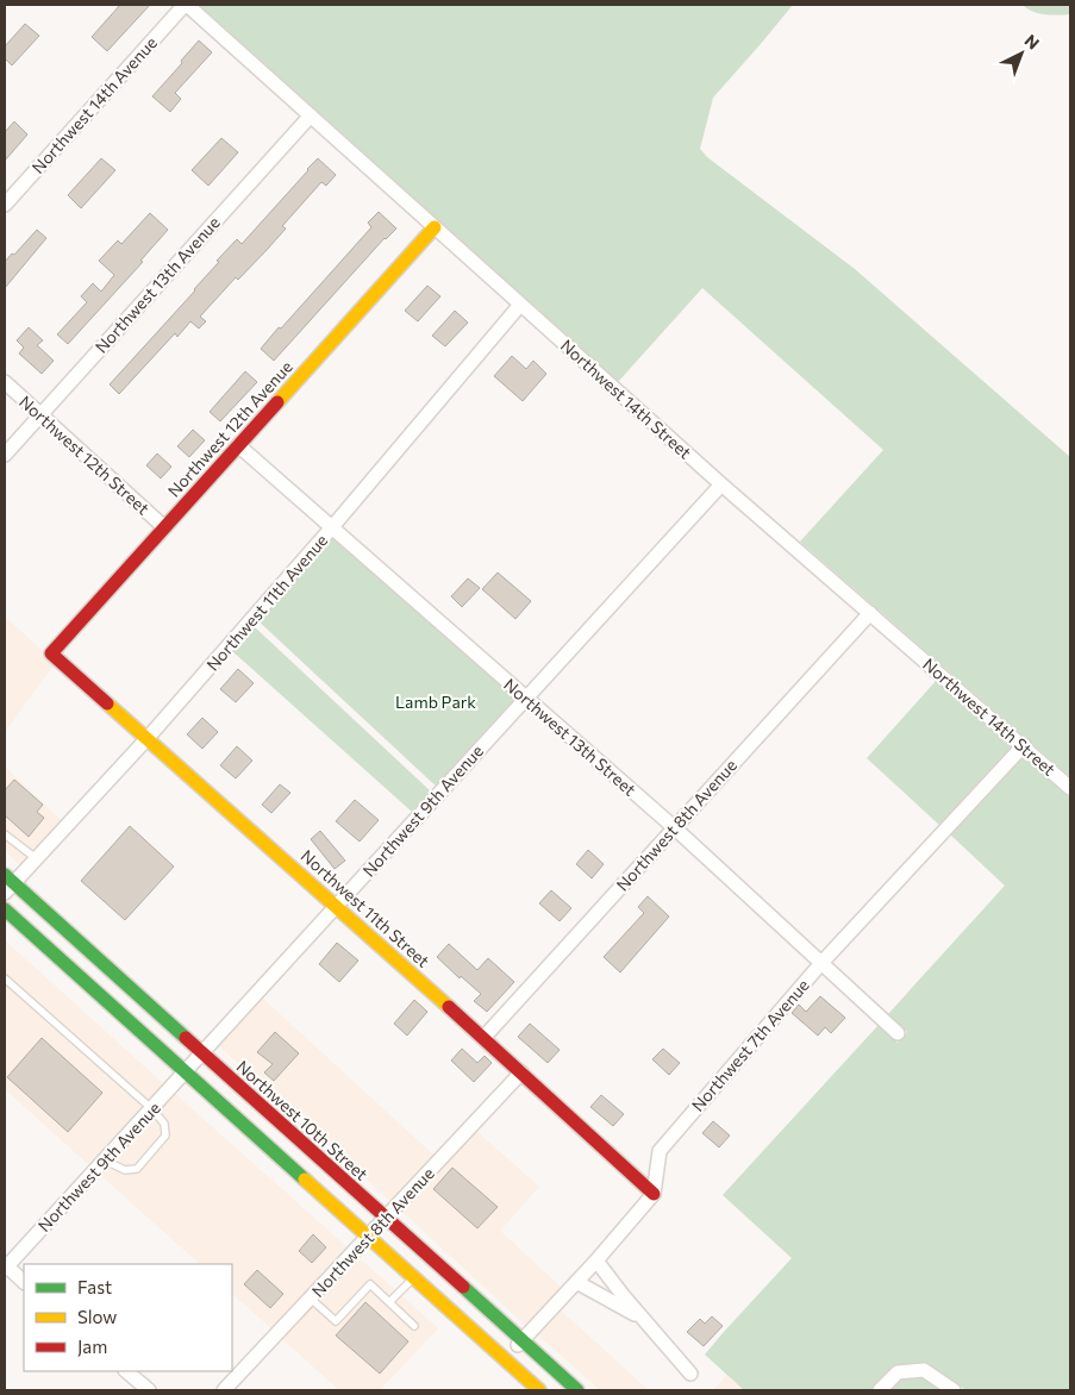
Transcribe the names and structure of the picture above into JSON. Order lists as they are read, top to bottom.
{
  "streets": {
    "main road": ["Northwest 12th Avenue", "Northwest 11th Street", "Northwest 10th Street"],
    "street": [
      "Northwest 14th Avenue",
      "Northwest 13th Avenue",
      "Northwest 14th Street",
      "Northwest 12th Street",
      "Northwest 11th Avenue",
      "Northwest 13th Street",
      "Northwest 9th Avenue",
      "Northwest 8th Avenue",
      "Northwest 7th Avenue"
    ]
  },
  "crossings": [
    ["Northwest 14th Avenue", "Northwest 14th Street"],
    ["Northwest 13th Avenue", "Northwest 14th Street"],
    ["Northwest 13th Avenue", "Northwest 12th Street"],
    ["Northwest 14th Street", "Northwest 12th Avenue"],
    ["Northwest 14th Street", "Northwest 11th Avenue"],
    ["Northwest 14th Street", "Northwest 9th Avenue"],
    ["Northwest 14th Street", "Northwest 8th Avenue"],
    ["Northwest 14th Street", "Northwest 7th Avenue"],
    ["Northwest 12th Avenue", "Northwest 12th Street"],
    ["Northwest 12th Avenue", "Northwest 13th Street"],
    ["Northwest 12th Avenue", "Northwest 11th Street"],
    ["Northwest 11th Avenue", "Northwest 13th Street"],
    ["Northwest 11th Avenue", "Northwest 11th Street"],
    ["Northwest 11th Avenue", "Northwest 10th Street"],
    ["Northwest 13th Street", "Northwest 9th Avenue"],
    ["Northwest 13th Street", "Northwest 8th Avenue"],
    ["Northwest 13th Street", "Northwest 7th Avenue"],
    ["Northwest 9th Avenue", "Northwest 11th Street"],
    ["Northwest 9th Avenue", "Northwest 10th Street"],
    ["Northwest 8th Avenue", "Northwest 11th Street"],
    ["Northwest 8th Avenue", "Northwest 10th Street"],
    ["Northwest 11th Street", "Northwest 7th Avenue"]
  ],
  "parks": ["Lamb Park"],
  "legend": ["Fast", "Slow", "Jam"],
  "north": "top right"
}
